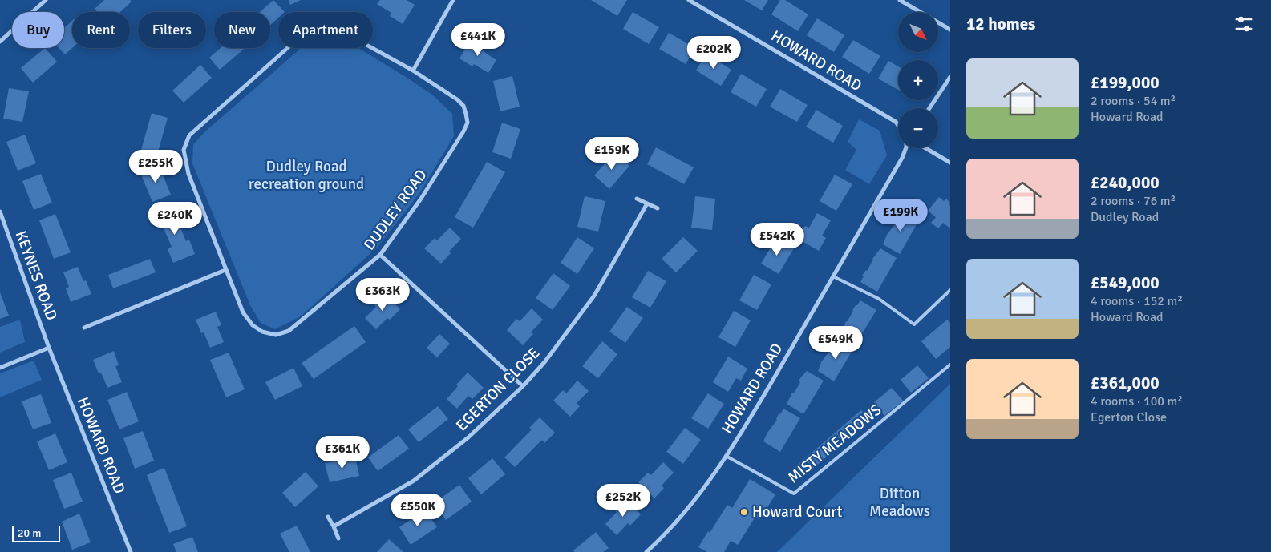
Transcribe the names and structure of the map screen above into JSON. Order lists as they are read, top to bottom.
{
  "streets": {
    "street": [
      "HOWARD ROAD",
      "DUDLEY ROAD",
      "KEYNES ROAD",
      "EGERTON CLOSE"
    ],
    "lane": ["MISTY MEADOWS"]
  },
  "crossings": [
    ["HOWARD ROAD", "KEYNES ROAD"],
    ["HOWARD ROAD", "MISTY MEADOWS"]
  ],
  "parks": ["Dudley Road recreation ground", "Ditton Meadows"],
  "places": ["Howard Court"],
  "scale_bar": "20 m",
  "north": "bottom right",
  "page": {
    "heading": "12 homes",
    "map_buttons": ["+", "−"],
    "chip": [
      "Buy",
      "Rent",
      "Filters",
      "New",
      "Apartment"
    ],
    "price": [
      "£441K",
      "£202K",
      "£159K",
      "£255K",
      "£199K",
      "£240K",
      "£542K",
      "£363K",
      "£549K",
      "£361K",
      "£252K",
      "£550K"
    ],
    "list": [
      {
        "name": "£199,000",
        "note": "2 rooms · 54 m² · Howard Road"
      },
      {
        "name": "£240,000",
        "note": "2 rooms · 76 m² · Dudley Road"
      },
      {
        "name": "£549,000",
        "note": "4 rooms · 152 m² · Howard Road"
      },
      {
        "name": "£361,000",
        "note": "4 rooms · 100 m² · Egerton Close"
      }
    ],
    "scale": "20 m"
  }
}
